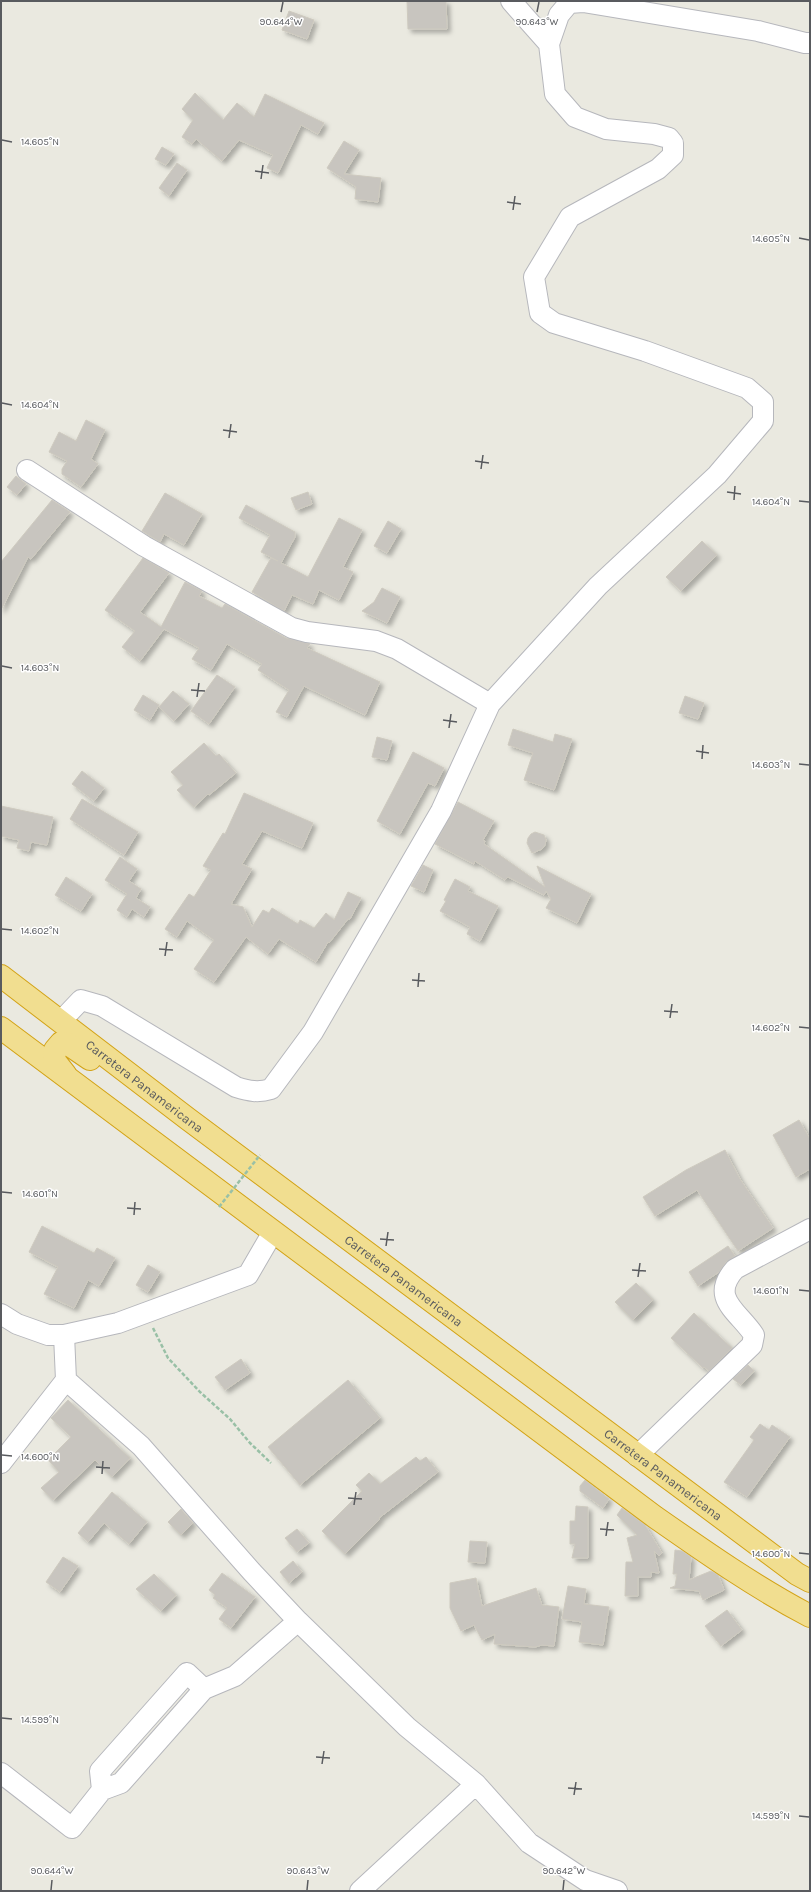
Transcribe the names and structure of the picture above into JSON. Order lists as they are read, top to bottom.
{
  "streets": {
    "highway": ["Carretera Panamericana"]
  },
  "coordinates": [
    "90.644°W",
    "90.643°W",
    "14.605°N",
    "14.604°N",
    "14.603°N",
    "14.602°N",
    "14.601°N",
    "14.600°N",
    "14.599°N",
    "90.642°W"
  ]
}
